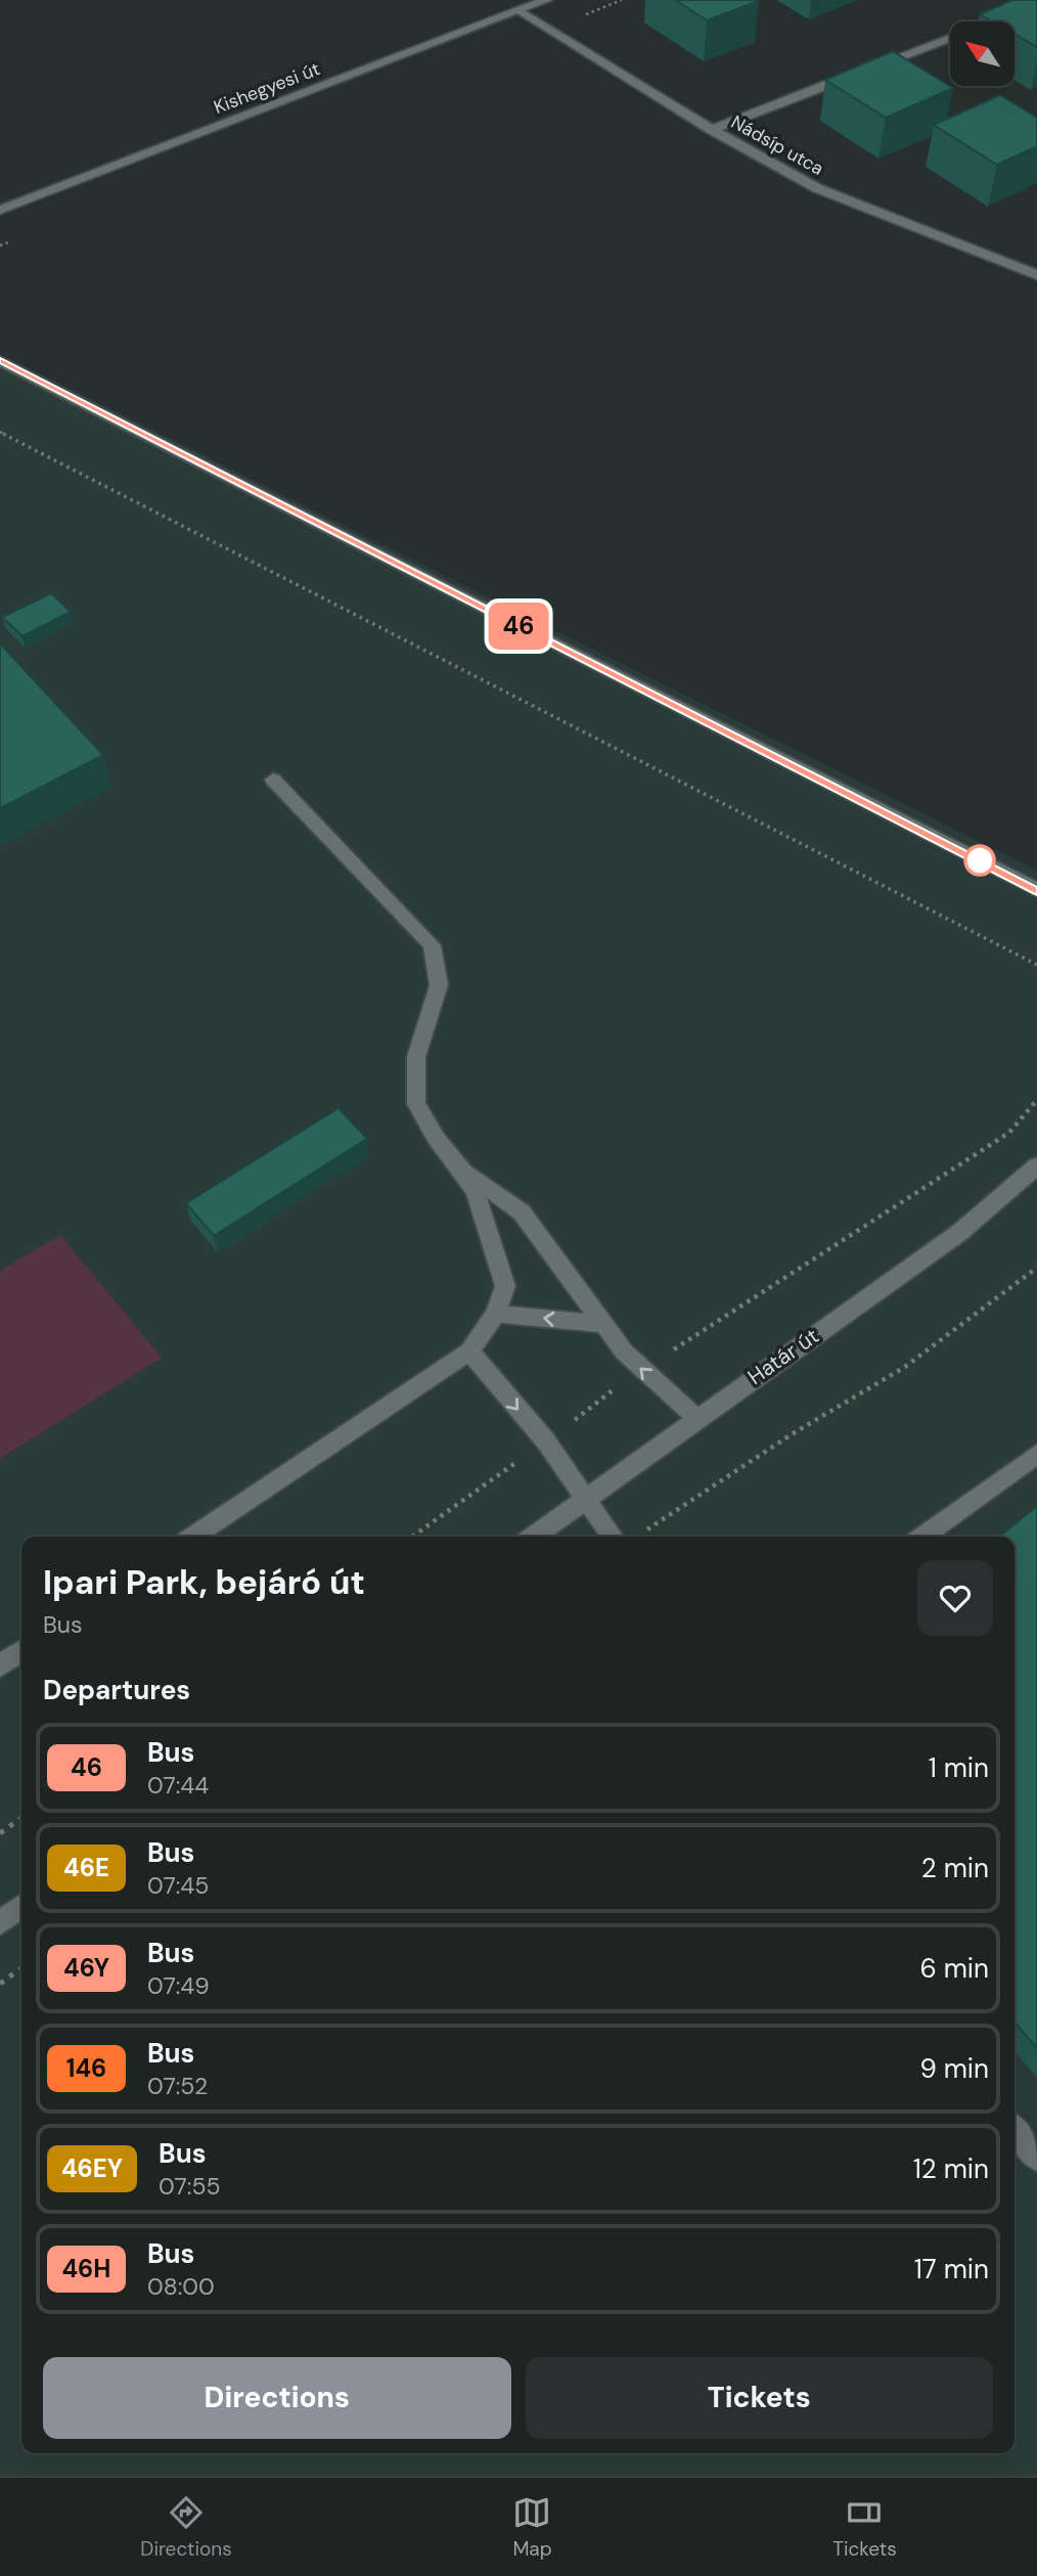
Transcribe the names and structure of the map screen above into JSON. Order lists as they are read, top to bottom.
{
  "streets": {
    "street": ["Kishegyesi út", "Nádsíp utca", "Határ út"]
  },
  "crossings": [
    ["Kishegyesi út", "Nádsíp utca"]
  ],
  "lines": ["bus line 46"],
  "north": "top left",
  "page": {
    "on_map": "46",
    "heading": [
      ["Ipari Park, bejáró út", "Bus"],
      "Departures"
    ],
    "list": [
      {
        "mark": "46",
        "name": "Bus",
        "note": "07:44",
        "value": "1 min"
      },
      {
        "mark": "46E",
        "name": "Bus",
        "note": "07:45",
        "value": "2 min"
      },
      {
        "mark": "46Y",
        "name": "Bus",
        "note": "07:49",
        "value": "6 min"
      },
      {
        "mark": "146",
        "name": "Bus",
        "note": "07:52",
        "value": "9 min"
      },
      {
        "mark": "46EY",
        "name": "Bus",
        "note": "07:55",
        "value": "12 min"
      },
      {
        "mark": "46H",
        "name": "Bus",
        "note": "08:00",
        "value": "17 min"
      }
    ],
    "buttons": ["Directions", "Tickets"],
    "tabs": ["Directions", "Map", "Tickets"]
  }
}
